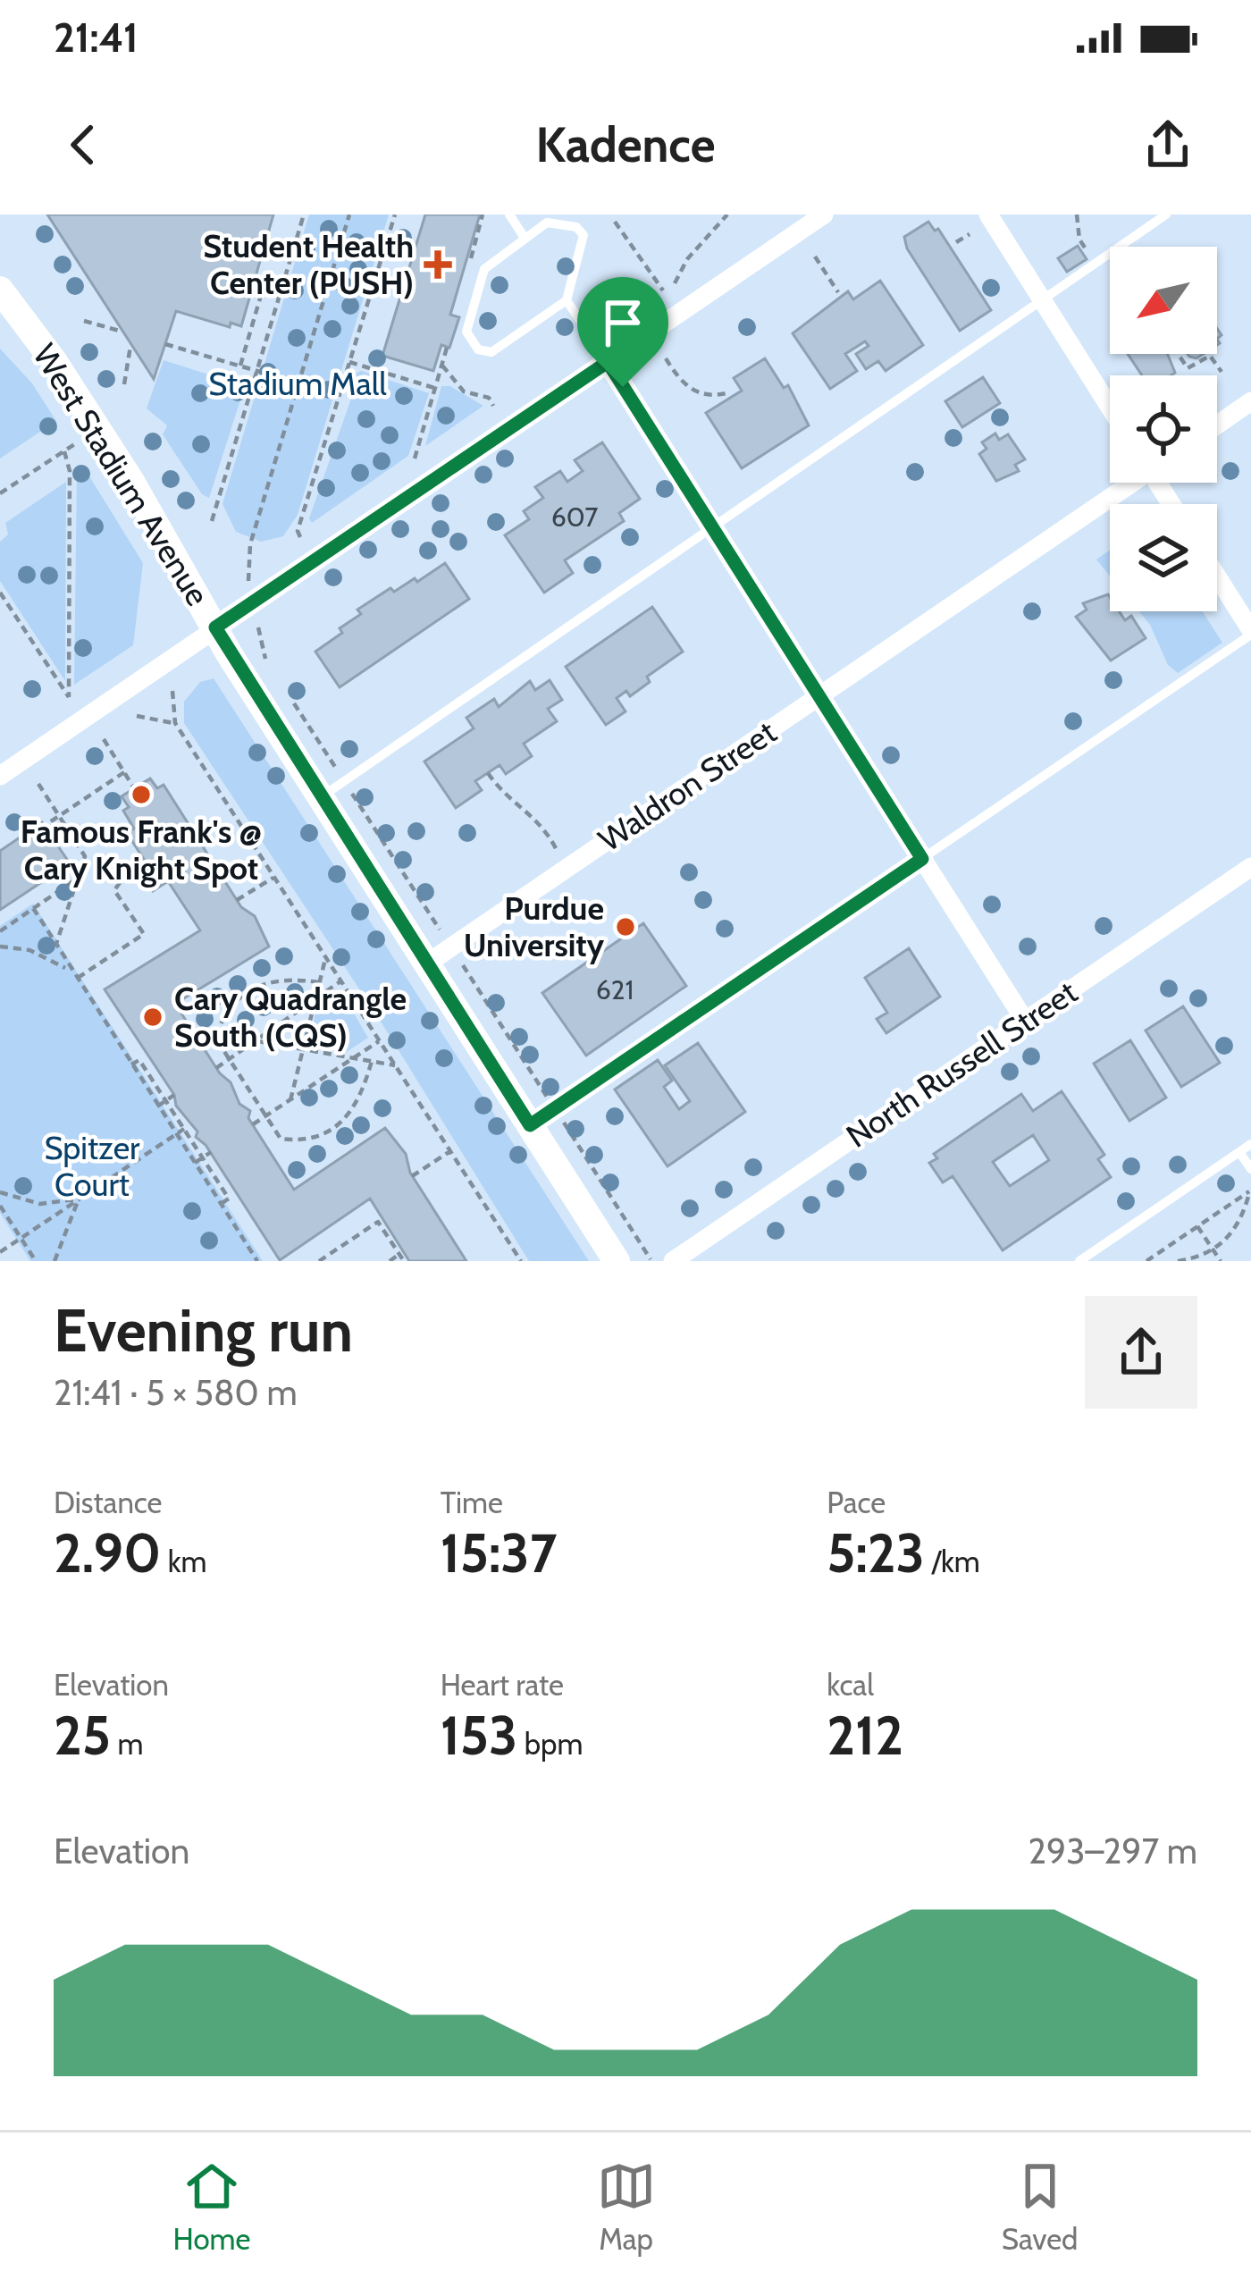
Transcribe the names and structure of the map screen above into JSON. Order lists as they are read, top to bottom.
{
  "streets": {
    "street": ["West Stadium Avenue", "Waldron Street", "North Russell Street"]
  },
  "crossings": [
    ["West Stadium Avenue", "Waldron Street"]
  ],
  "parks": ["Stadium Mall", "Spitzer Court"],
  "places": {
    "health": ["Student Health Center (PUSH)"],
    "other": ["Famous Frank's @ Cary Knight Spot", "Purdue University", "Cary Quadrangle South (CQS)"]
  },
  "house_numbers": ["607", "621"],
  "north": "bottom left",
  "page": {
    "status": "21:41",
    "header": "Kadence",
    "heading": ["Evening run", "21:41 · 5 × 580 m"],
    "stats": [
      ["Distance", "2.90 km"],
      ["Time", "15:37"],
      ["Pace", "5:23 /km"],
      ["Elevation", "25 m"],
      ["Heart rate", "153 bpm"],
      ["kcal", "212"]
    ],
    "chart": ["Elevation", "293–297 m"],
    "tabs": ["Home", "Map", "Saved"]
  }
}
